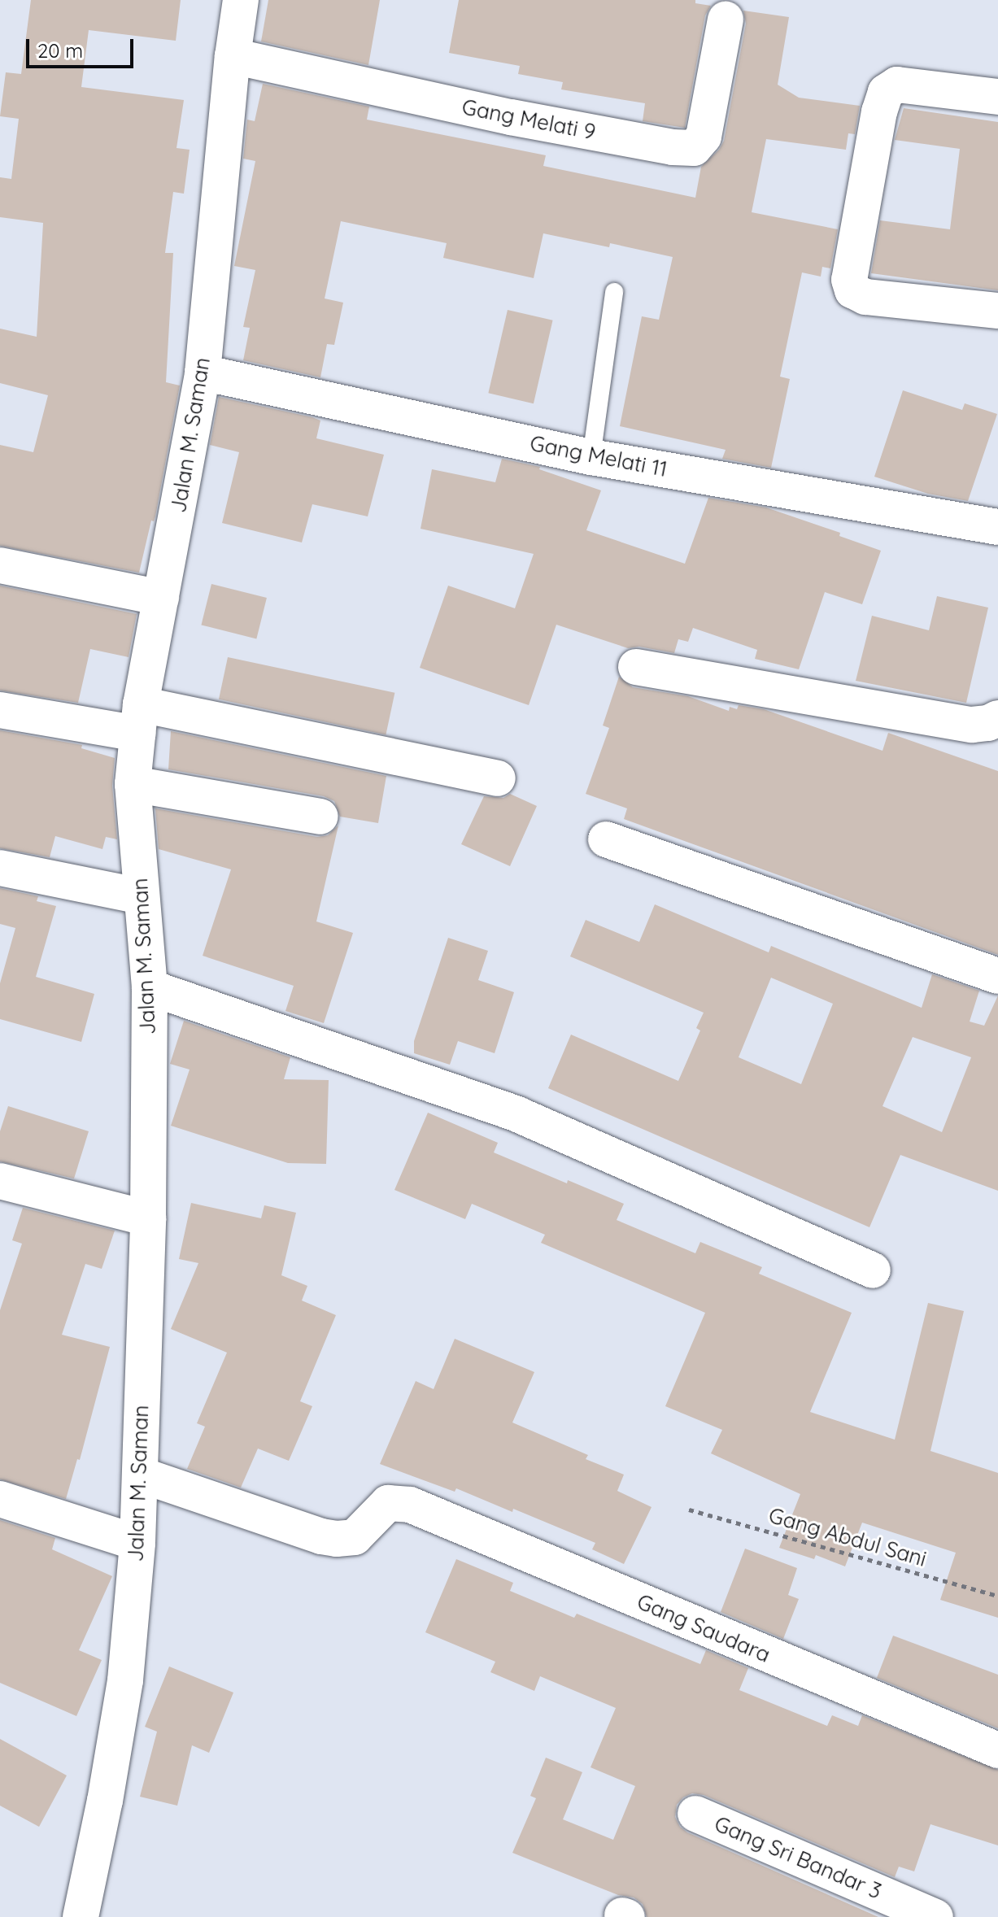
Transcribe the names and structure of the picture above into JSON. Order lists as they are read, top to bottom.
{
  "streets": {
    "street": [
      "Gang Melati 9",
      "Jalan M. Saman",
      "Gang Melati 11",
      "Gang Saudara",
      "Gang Sri Bandar 3"
    ],
    "path": ["Gang Abdul Sani"]
  },
  "crossings": [
    ["Gang Melati 9", "Jalan M. Saman"],
    ["Jalan M. Saman", "Gang Melati 11"],
    ["Jalan M. Saman", "Gang Saudara"]
  ],
  "scale_bar": "20 m"
}
